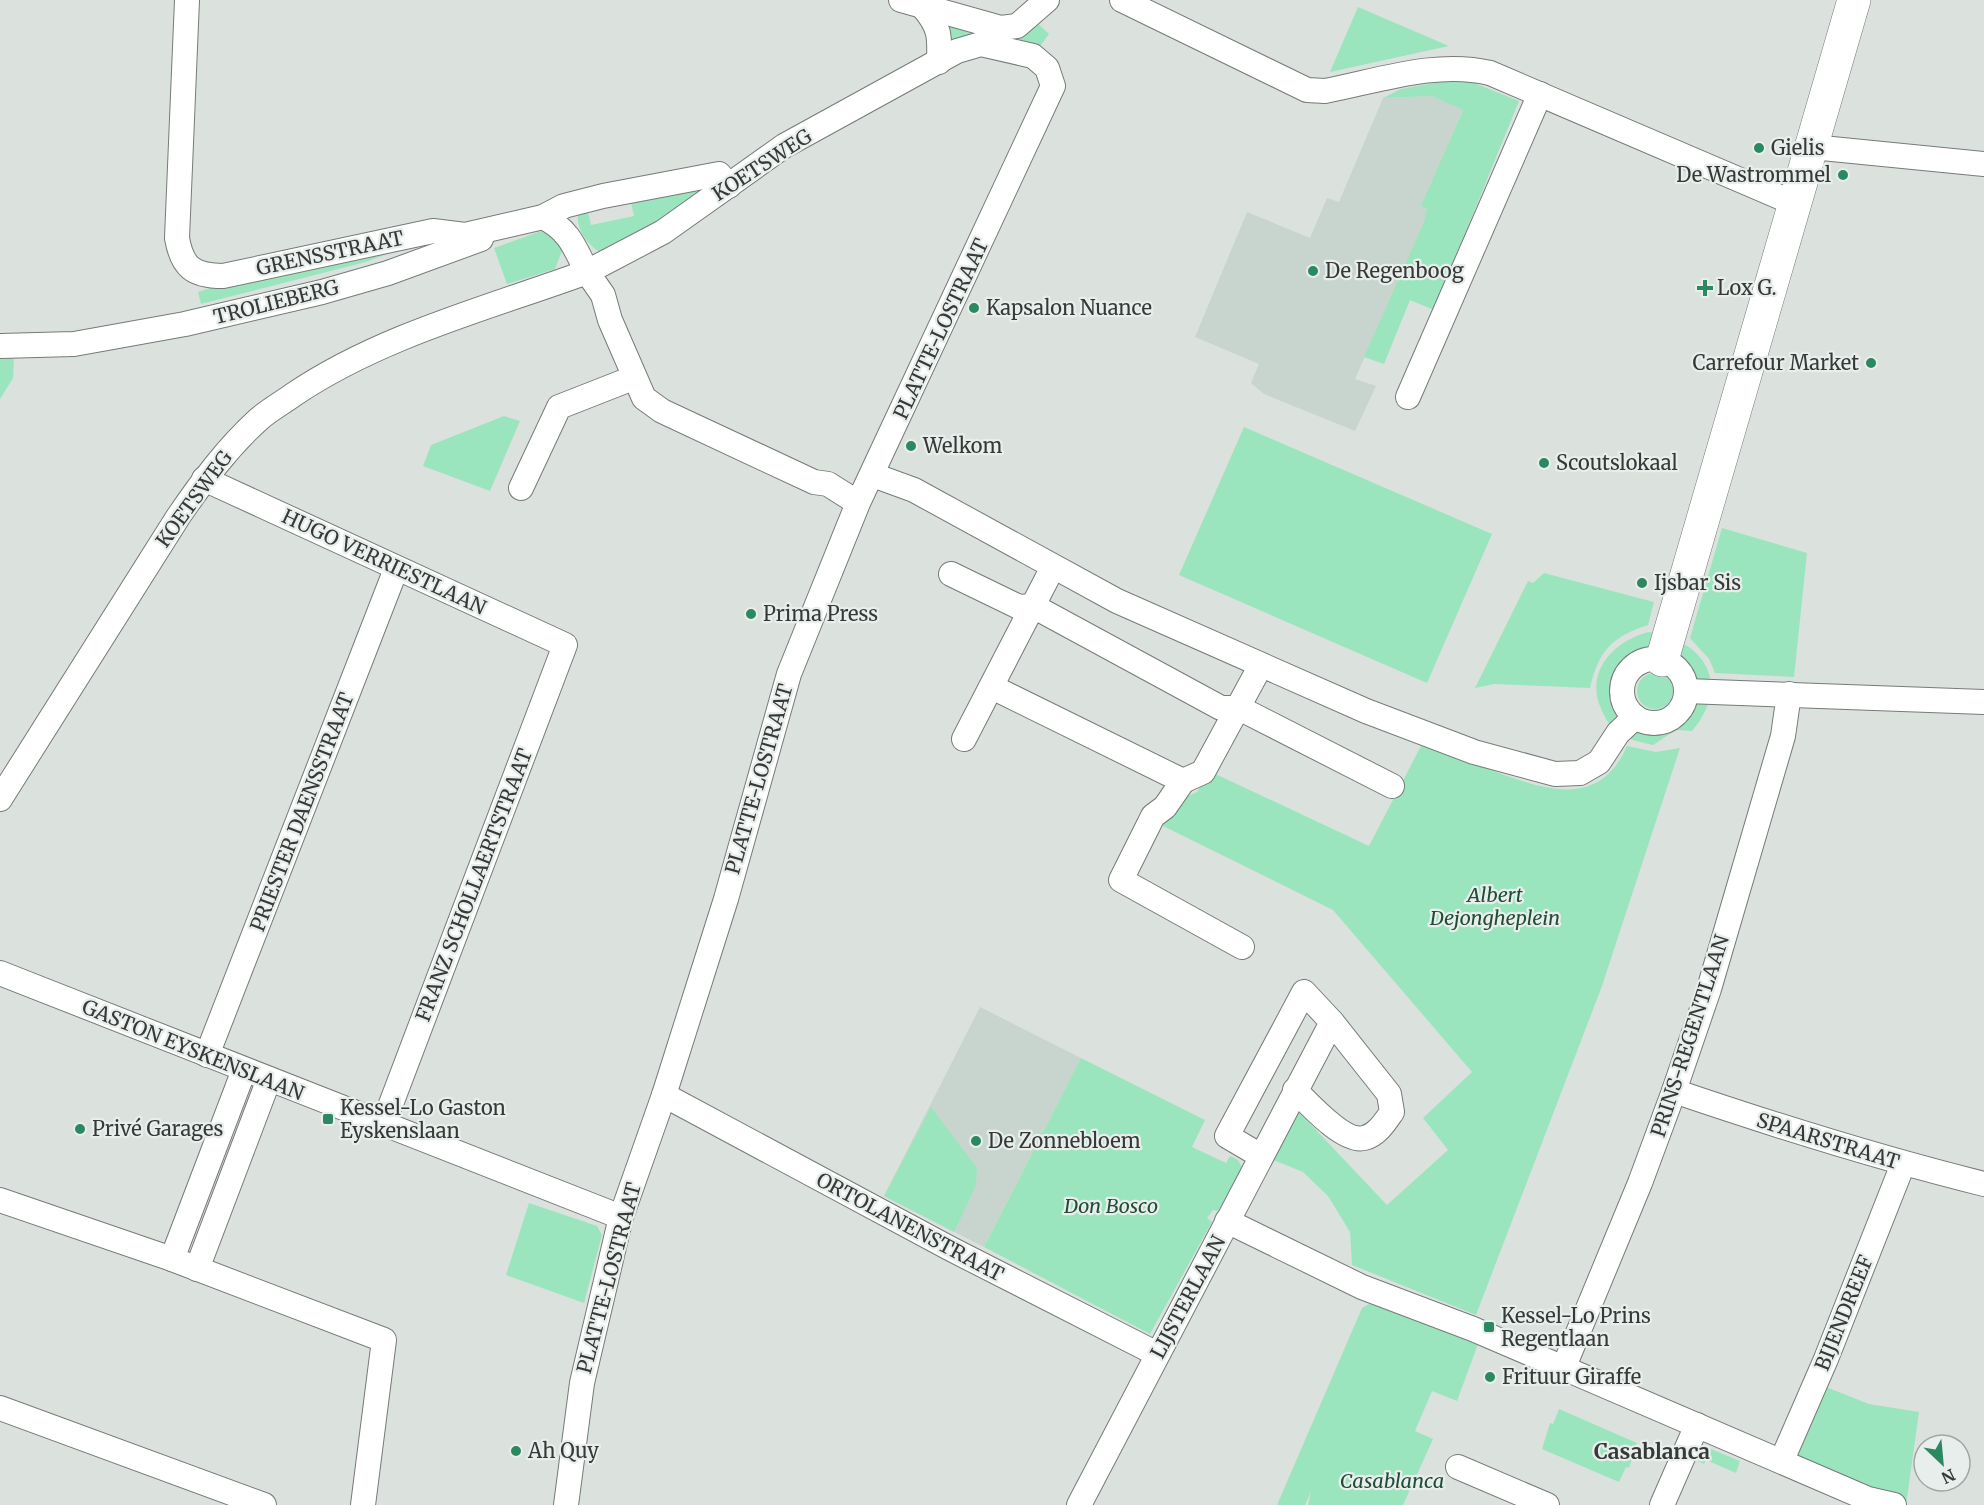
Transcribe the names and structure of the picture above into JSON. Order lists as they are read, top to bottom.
{
  "streets": {
    "street": [
      "KOETSWEG",
      "GRENSSTRAAT",
      "TROLIEBERG",
      "PLATTE-LOSTRAAT",
      "HUGO VERRIESTLAAN",
      "PRIESTER DAENSSTRAAT",
      "FRANZ SCHOLLAERTSTRAAT",
      "PRINS-REGENTLAAN",
      "GASTON EYSKENSLAAN",
      "SPAARSTRAAT",
      "ORTOLANENSTRAAT",
      "LIJSTERLAAN",
      "BIJENDREEF"
    ]
  },
  "crossings": [
    ["KOETSWEG", "GRENSSTRAAT"],
    ["KOETSWEG", "PLATTE-LOSTRAAT"],
    ["KOETSWEG", "HUGO VERRIESTLAAN"],
    ["GRENSSTRAAT", "TROLIEBERG"],
    ["PLATTE-LOSTRAAT", "GASTON EYSKENSLAAN"],
    ["PLATTE-LOSTRAAT", "ORTOLANENSTRAAT"],
    ["HUGO VERRIESTLAAN", "PRIESTER DAENSSTRAAT"],
    ["HUGO VERRIESTLAAN", "FRANZ SCHOLLAERTSTRAAT"],
    ["PRIESTER DAENSSTRAAT", "GASTON EYSKENSLAAN"],
    ["FRANZ SCHOLLAERTSTRAAT", "GASTON EYSKENSLAAN"],
    ["PRINS-REGENTLAAN", "SPAARSTRAAT"],
    ["PRINS-REGENTLAAN", "LIJSTERLAAN"],
    ["SPAARSTRAAT", "BIJENDREEF"],
    ["ORTOLANENSTRAAT", "LIJSTERLAAN"],
    ["LIJSTERLAAN", "BIJENDREEF"]
  ],
  "districts": ["Casablanca"],
  "parks": ["Albert Dejongheplein", "Don Bosco", "Casablanca"],
  "places": {
    "other": [
      "Gielis",
      "De Wastrommel",
      "De Regenboog",
      "Kapsalon Nuance",
      "Carrefour Market",
      "Welkom",
      "Scoutslokaal",
      "Ijsbar Sis",
      "Prima Press",
      "Privé Garages",
      "De Zonnebloem",
      "Frituur Giraffe",
      "Ah Quy"
    ],
    "health": ["Lox G."],
    "transit": ["Kessel-Lo Gaston Eyskenslaan", "Kessel-Lo Prins Regentlaan"]
  },
  "north": "bottom right"
}
